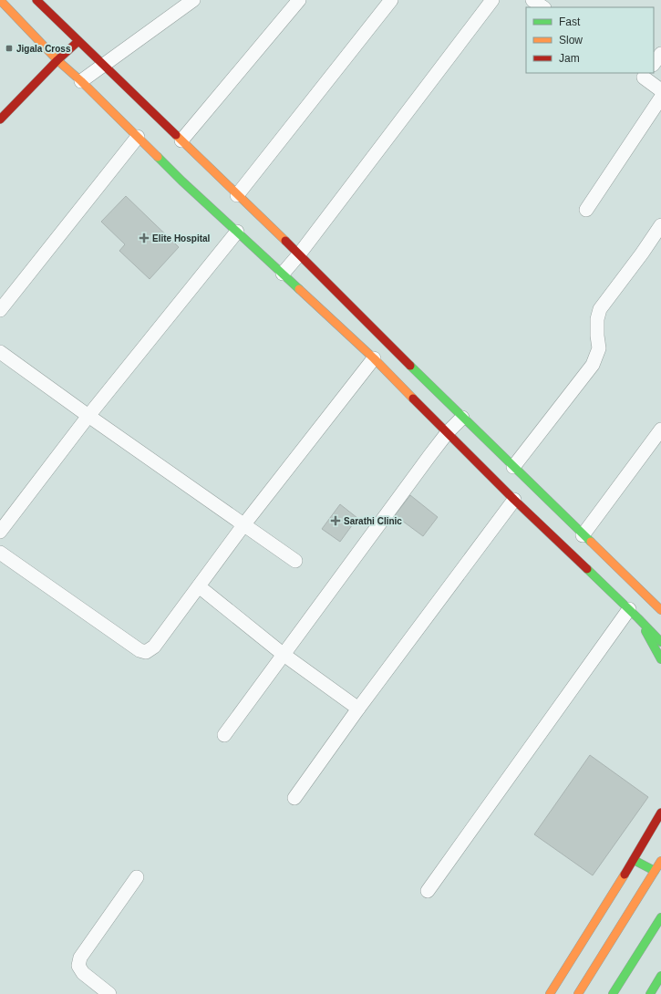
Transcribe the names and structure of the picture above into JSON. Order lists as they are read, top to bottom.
{
  "places": {
    "transit": ["Jigala Cross"],
    "health": ["Elite Hospital", "Sarathi Clinic"]
  },
  "legend": ["Fast", "Slow", "Jam"]
}
